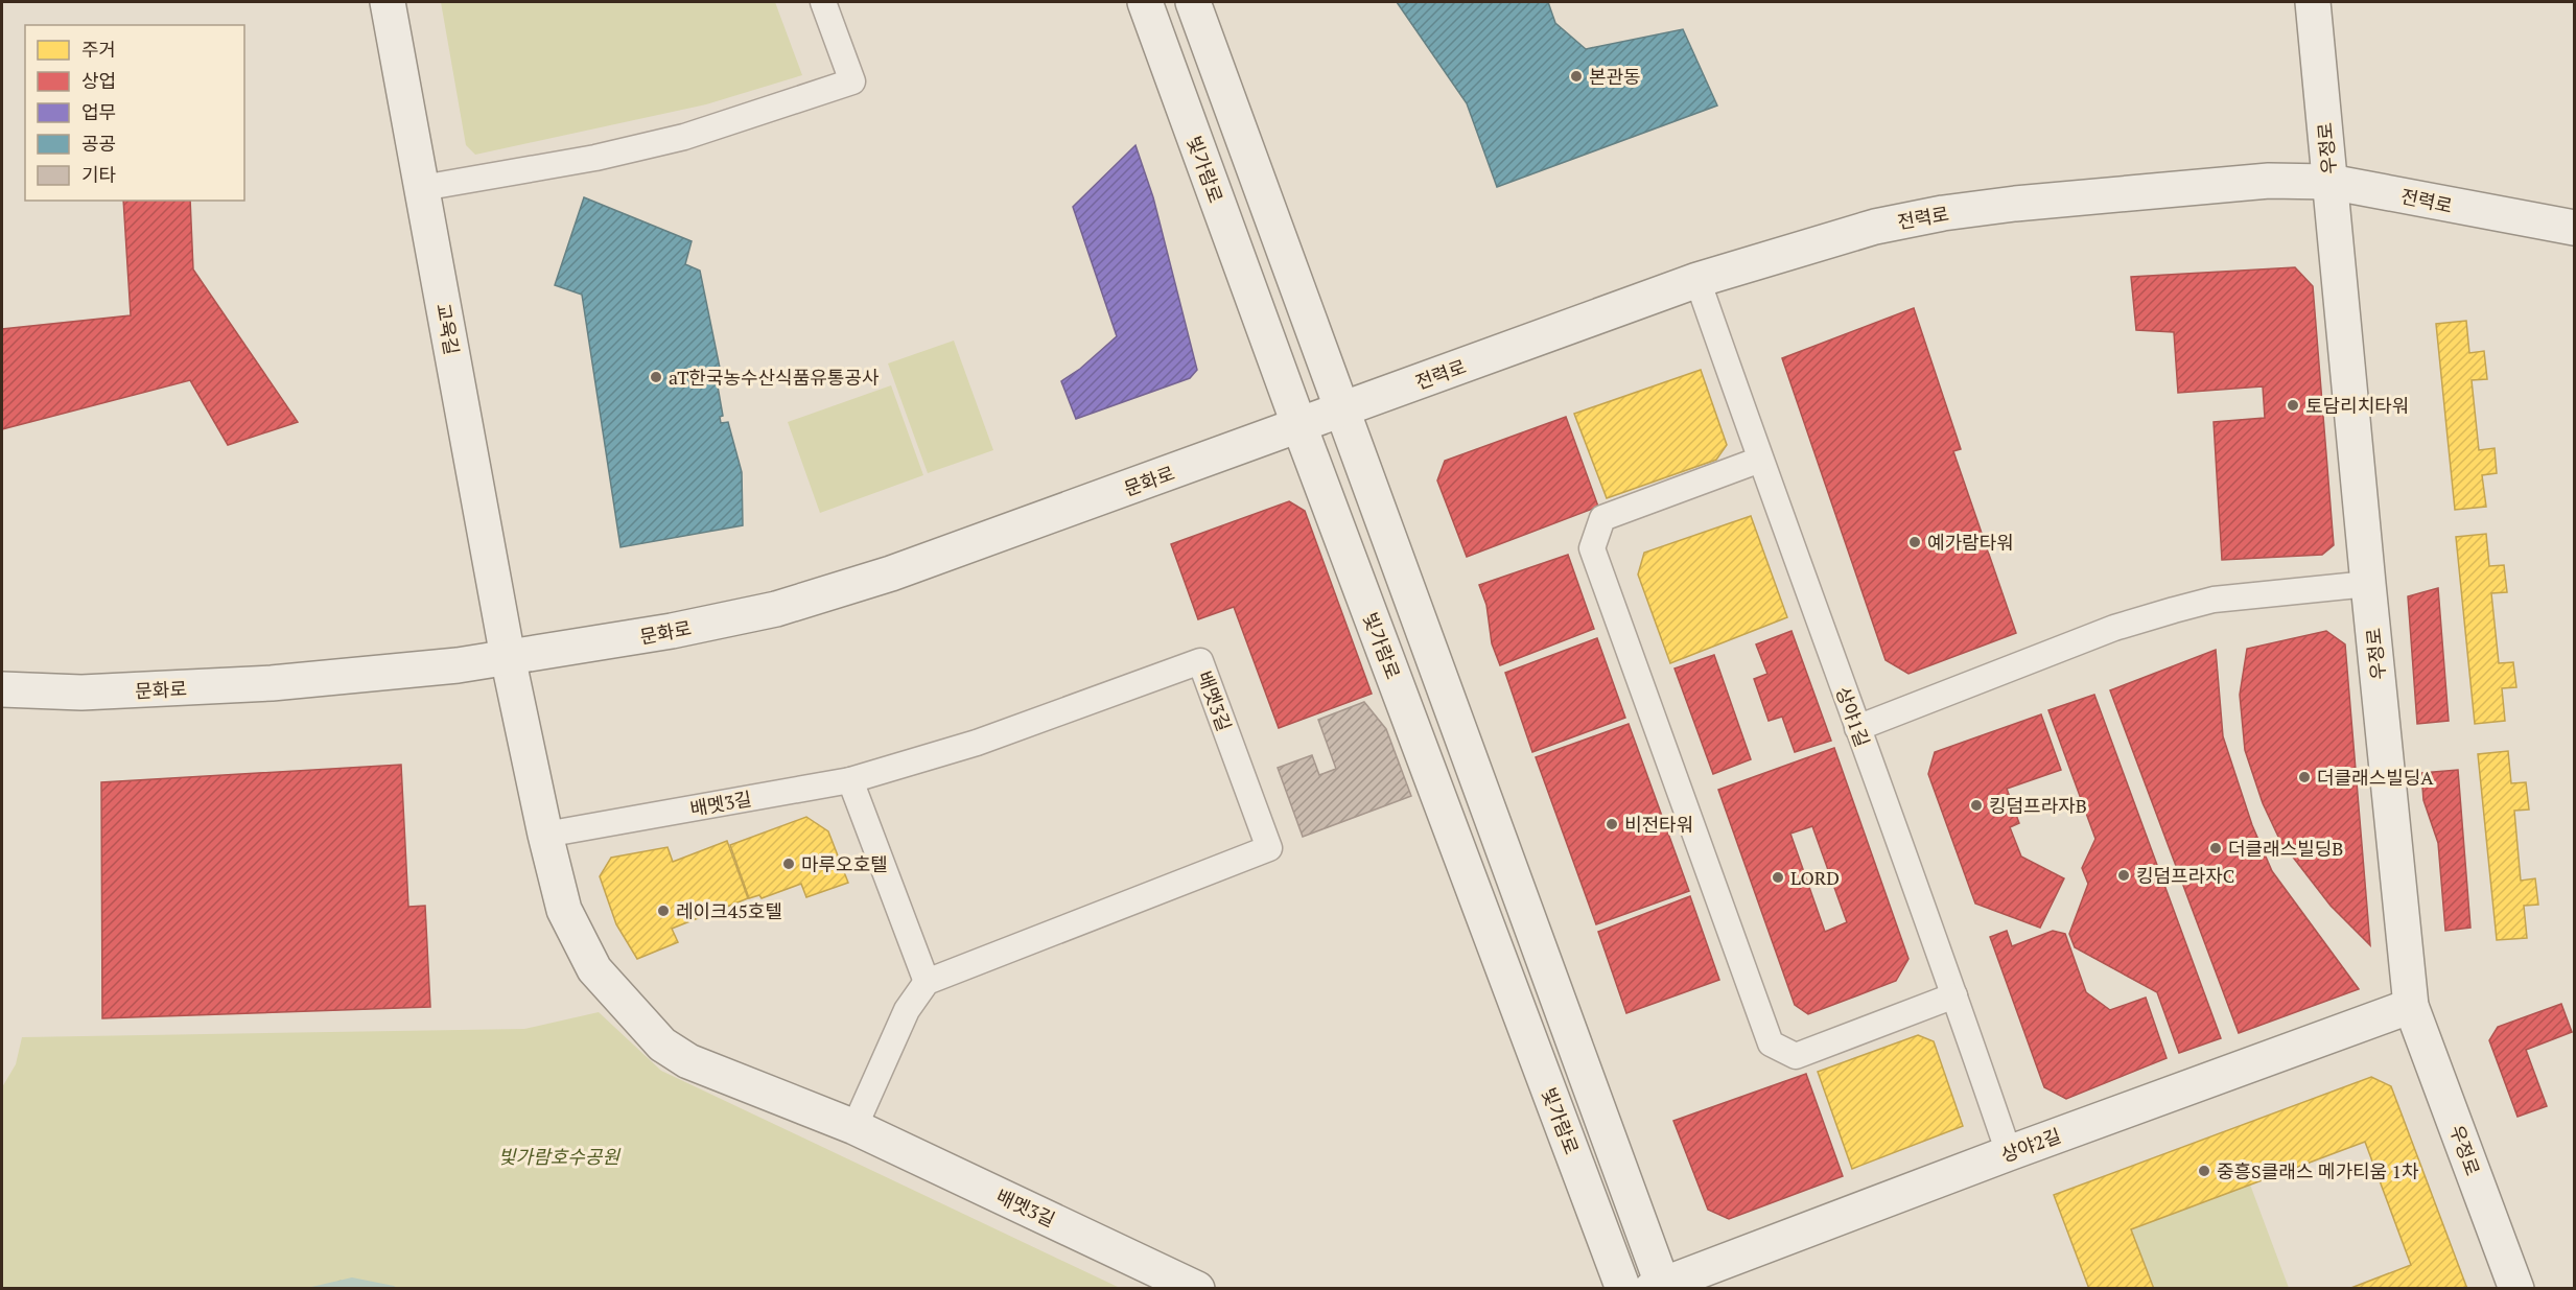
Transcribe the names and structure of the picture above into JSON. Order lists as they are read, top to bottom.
{
  "streets": {
    "street": [
      "우정로",
      "빛가람로",
      "전력로",
      "교육길",
      "문화로",
      "배멧3길",
      "상야1길",
      "상야2길"
    ]
  },
  "crossings": [
    ["우정로", "전력로"],
    ["우정로", "상야2길"],
    ["빛가람로", "전력로"],
    ["빛가람로", "문화로"],
    ["빛가람로", "상야2길"],
    ["전력로", "문화로"],
    ["전력로", "상야1길"],
    ["교육길", "문화로"],
    ["교육길", "배멧3길"],
    ["문화로", "배멧3길"],
    ["상야1길", "상야2길"]
  ],
  "parks": ["빛가람호수공원"],
  "places": [
    "본관동",
    "aT한국농수산식품유통공사",
    "토담리치타워",
    "예가람타워",
    "더클래스빌딩A",
    "킹덤프라자B",
    "비전타워",
    "더클래스빌딩B",
    "마루오호텔",
    "킹덤프라자C",
    "LORD",
    "레이크45호텔",
    "중흥S클래스 메가티움 1차"
  ],
  "legend": [
    "주거",
    "상업",
    "업무",
    "공공",
    "기타"
  ]
}
